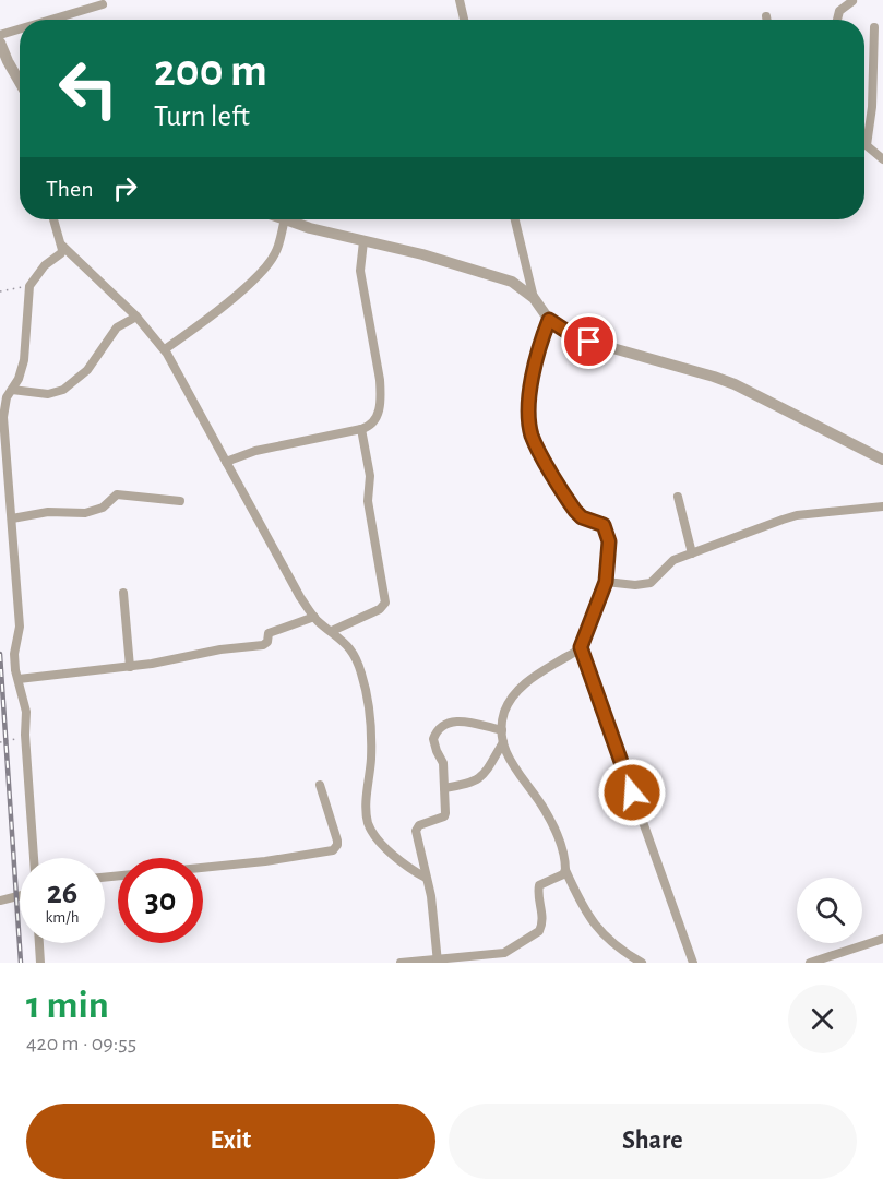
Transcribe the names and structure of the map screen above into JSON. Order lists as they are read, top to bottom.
{
  "page": {
    "turn": ["200 m", "Turn left"],
    "then": "Then",
    "speed": "26 km/h",
    "limit": "30",
    "heading": ["1 min", "420 m · 09:55"],
    "buttons": ["Exit", "Share"]
  }
}
